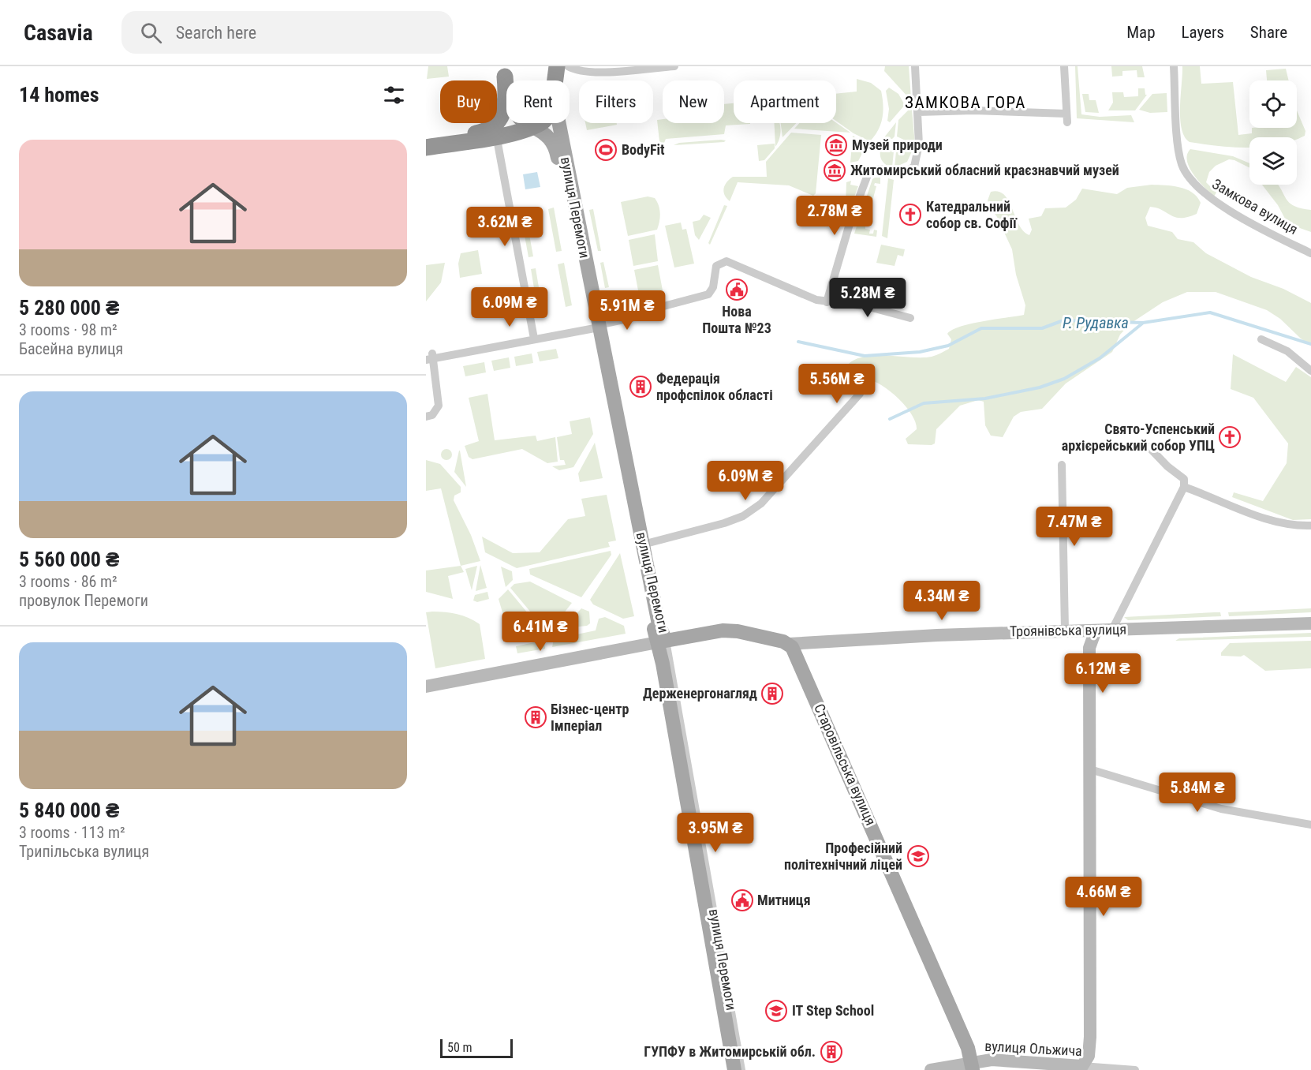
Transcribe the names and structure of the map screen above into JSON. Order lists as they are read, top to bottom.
{
  "streets": {
    "main road": ["вулиця Перемоги", "Троянівська вулиця", "Старовільська вулиця"],
    "street": ["Замкова вулиця", "вулиця Ольжича"]
  },
  "crossings": [
    ["вулиця Перемоги", "Троянівська вулиця"],
    ["Троянівська вулиця", "Старовільська вулиця"],
    ["Старовільська вулиця", "вулиця Ольжича"]
  ],
  "districts": ["ЗАМКОВА ГОРА"],
  "water": ["Р. Рудавка"],
  "places": {
    "museum": ["Музей природи", "Житомирський обласний краєзнавчий музей"],
    "sports": ["BodyFit"],
    "church": ["Катедральний собор св. Софії", "Свято-Успенський архієрейський собор УПЦ"],
    "public building": ["Нова Пошта №23", "Митниця"],
    "building": [
      "Федерація профспілок області",
      "Держенергонагляд",
      "Бізнес-центр Імперіал",
      "ГУПФУ в Житомирській обл."
    ],
    "school or university": ["Професійний політехнічний ліцей", "IT Step School"]
  },
  "scale_bar": "50 m",
  "page": {
    "header": "Casavia",
    "search": "Search here",
    "nav": ["Map", "Layers", "Share"],
    "heading": "14 homes",
    "chip": [
      "Buy",
      "Rent",
      "Filters",
      "New",
      "Apartment"
    ],
    "list": [
      {
        "name": "5 280 000 ₴",
        "note": "3 rooms · 98 m² · Басейна вулиця"
      },
      {
        "name": "5 560 000 ₴",
        "note": "3 rooms · 86 m² · провулок Перемоги"
      },
      {
        "name": "5 840 000 ₴",
        "note": "3 rooms · 113 m² · Трипільська вулиця"
      }
    ],
    "price": [
      "2.78M ₴",
      "3.62M ₴",
      "5.28M ₴",
      "6.09M ₴",
      "5.91M ₴",
      "5.56M ₴",
      "6.09M ₴",
      "7.47M ₴",
      "4.34M ₴",
      "6.41M ₴",
      "6.12M ₴",
      "5.84M ₴",
      "3.95M ₴",
      "4.66M ₴"
    ],
    "scale": "50 m"
  }
}
